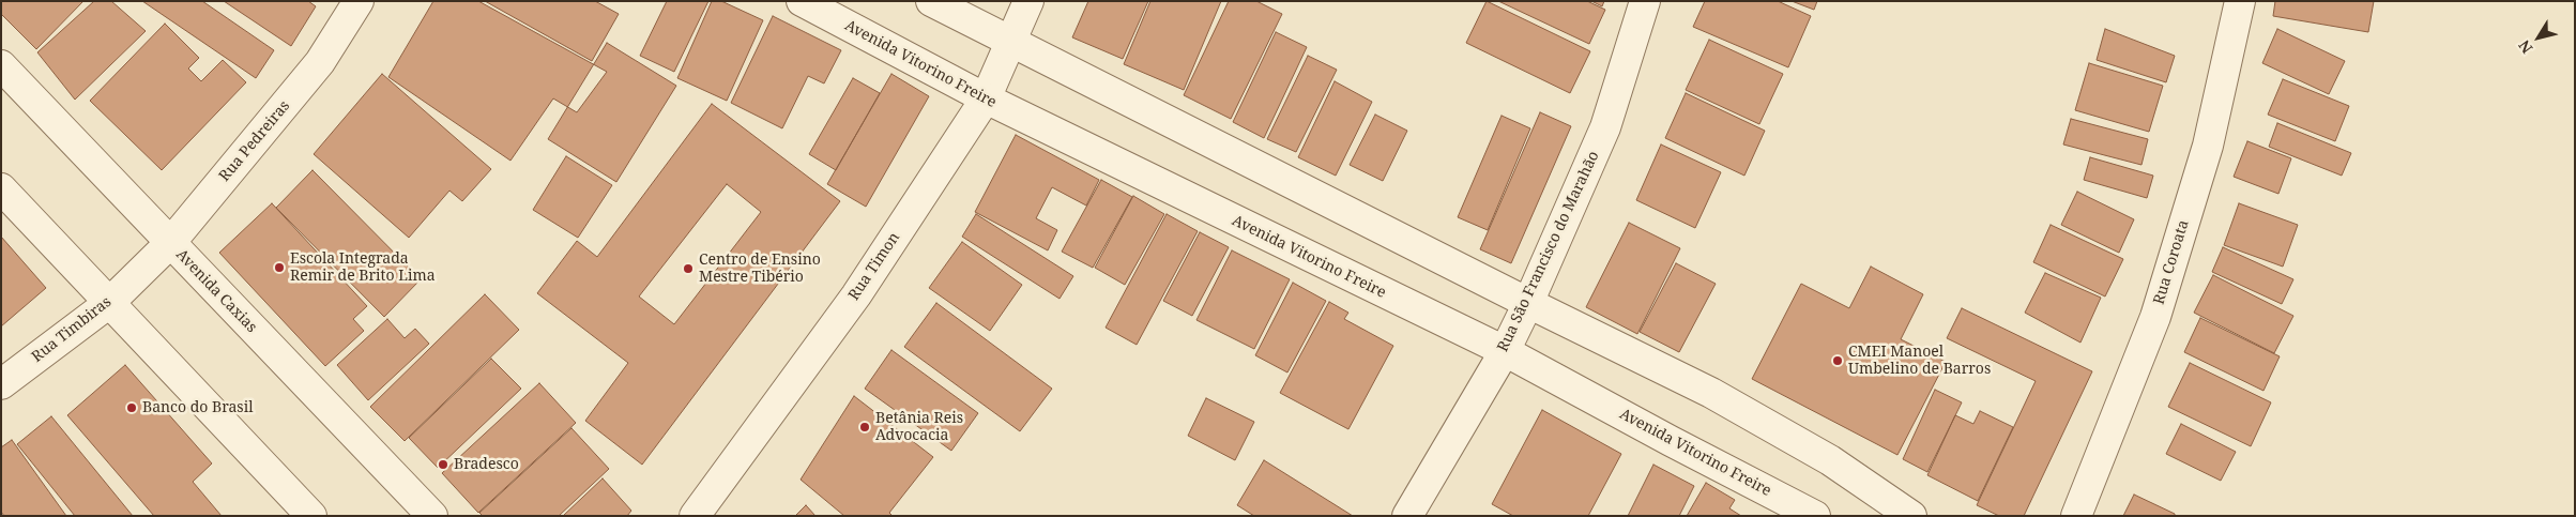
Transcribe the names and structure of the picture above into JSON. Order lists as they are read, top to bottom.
{
  "streets": {
    "street": [
      "Avenida Vitorino Freire",
      "Rua Pedreiras",
      "Rua São Francisco do Marahão",
      "Rua Coroata",
      "Rua Timon",
      "Avenida Caxias",
      "Rua Timbiras"
    ]
  },
  "crossings": [
    ["Avenida Vitorino Freire", "Rua São Francisco do Marahão"],
    ["Avenida Vitorino Freire", "Rua Timon"],
    ["Rua Pedreiras", "Avenida Caxias"],
    ["Rua Pedreiras", "Rua Timbiras"]
  ],
  "places": [
    "Escola Integrada Remir de Brito Lima",
    "Centro de Ensino Mestre Tibério",
    "CMEI Manoel Umbelino de Barros",
    "Banco do Brasil",
    "Betânia Reis Advocacia",
    "Bradesco"
  ],
  "north": "bottom left"
}
